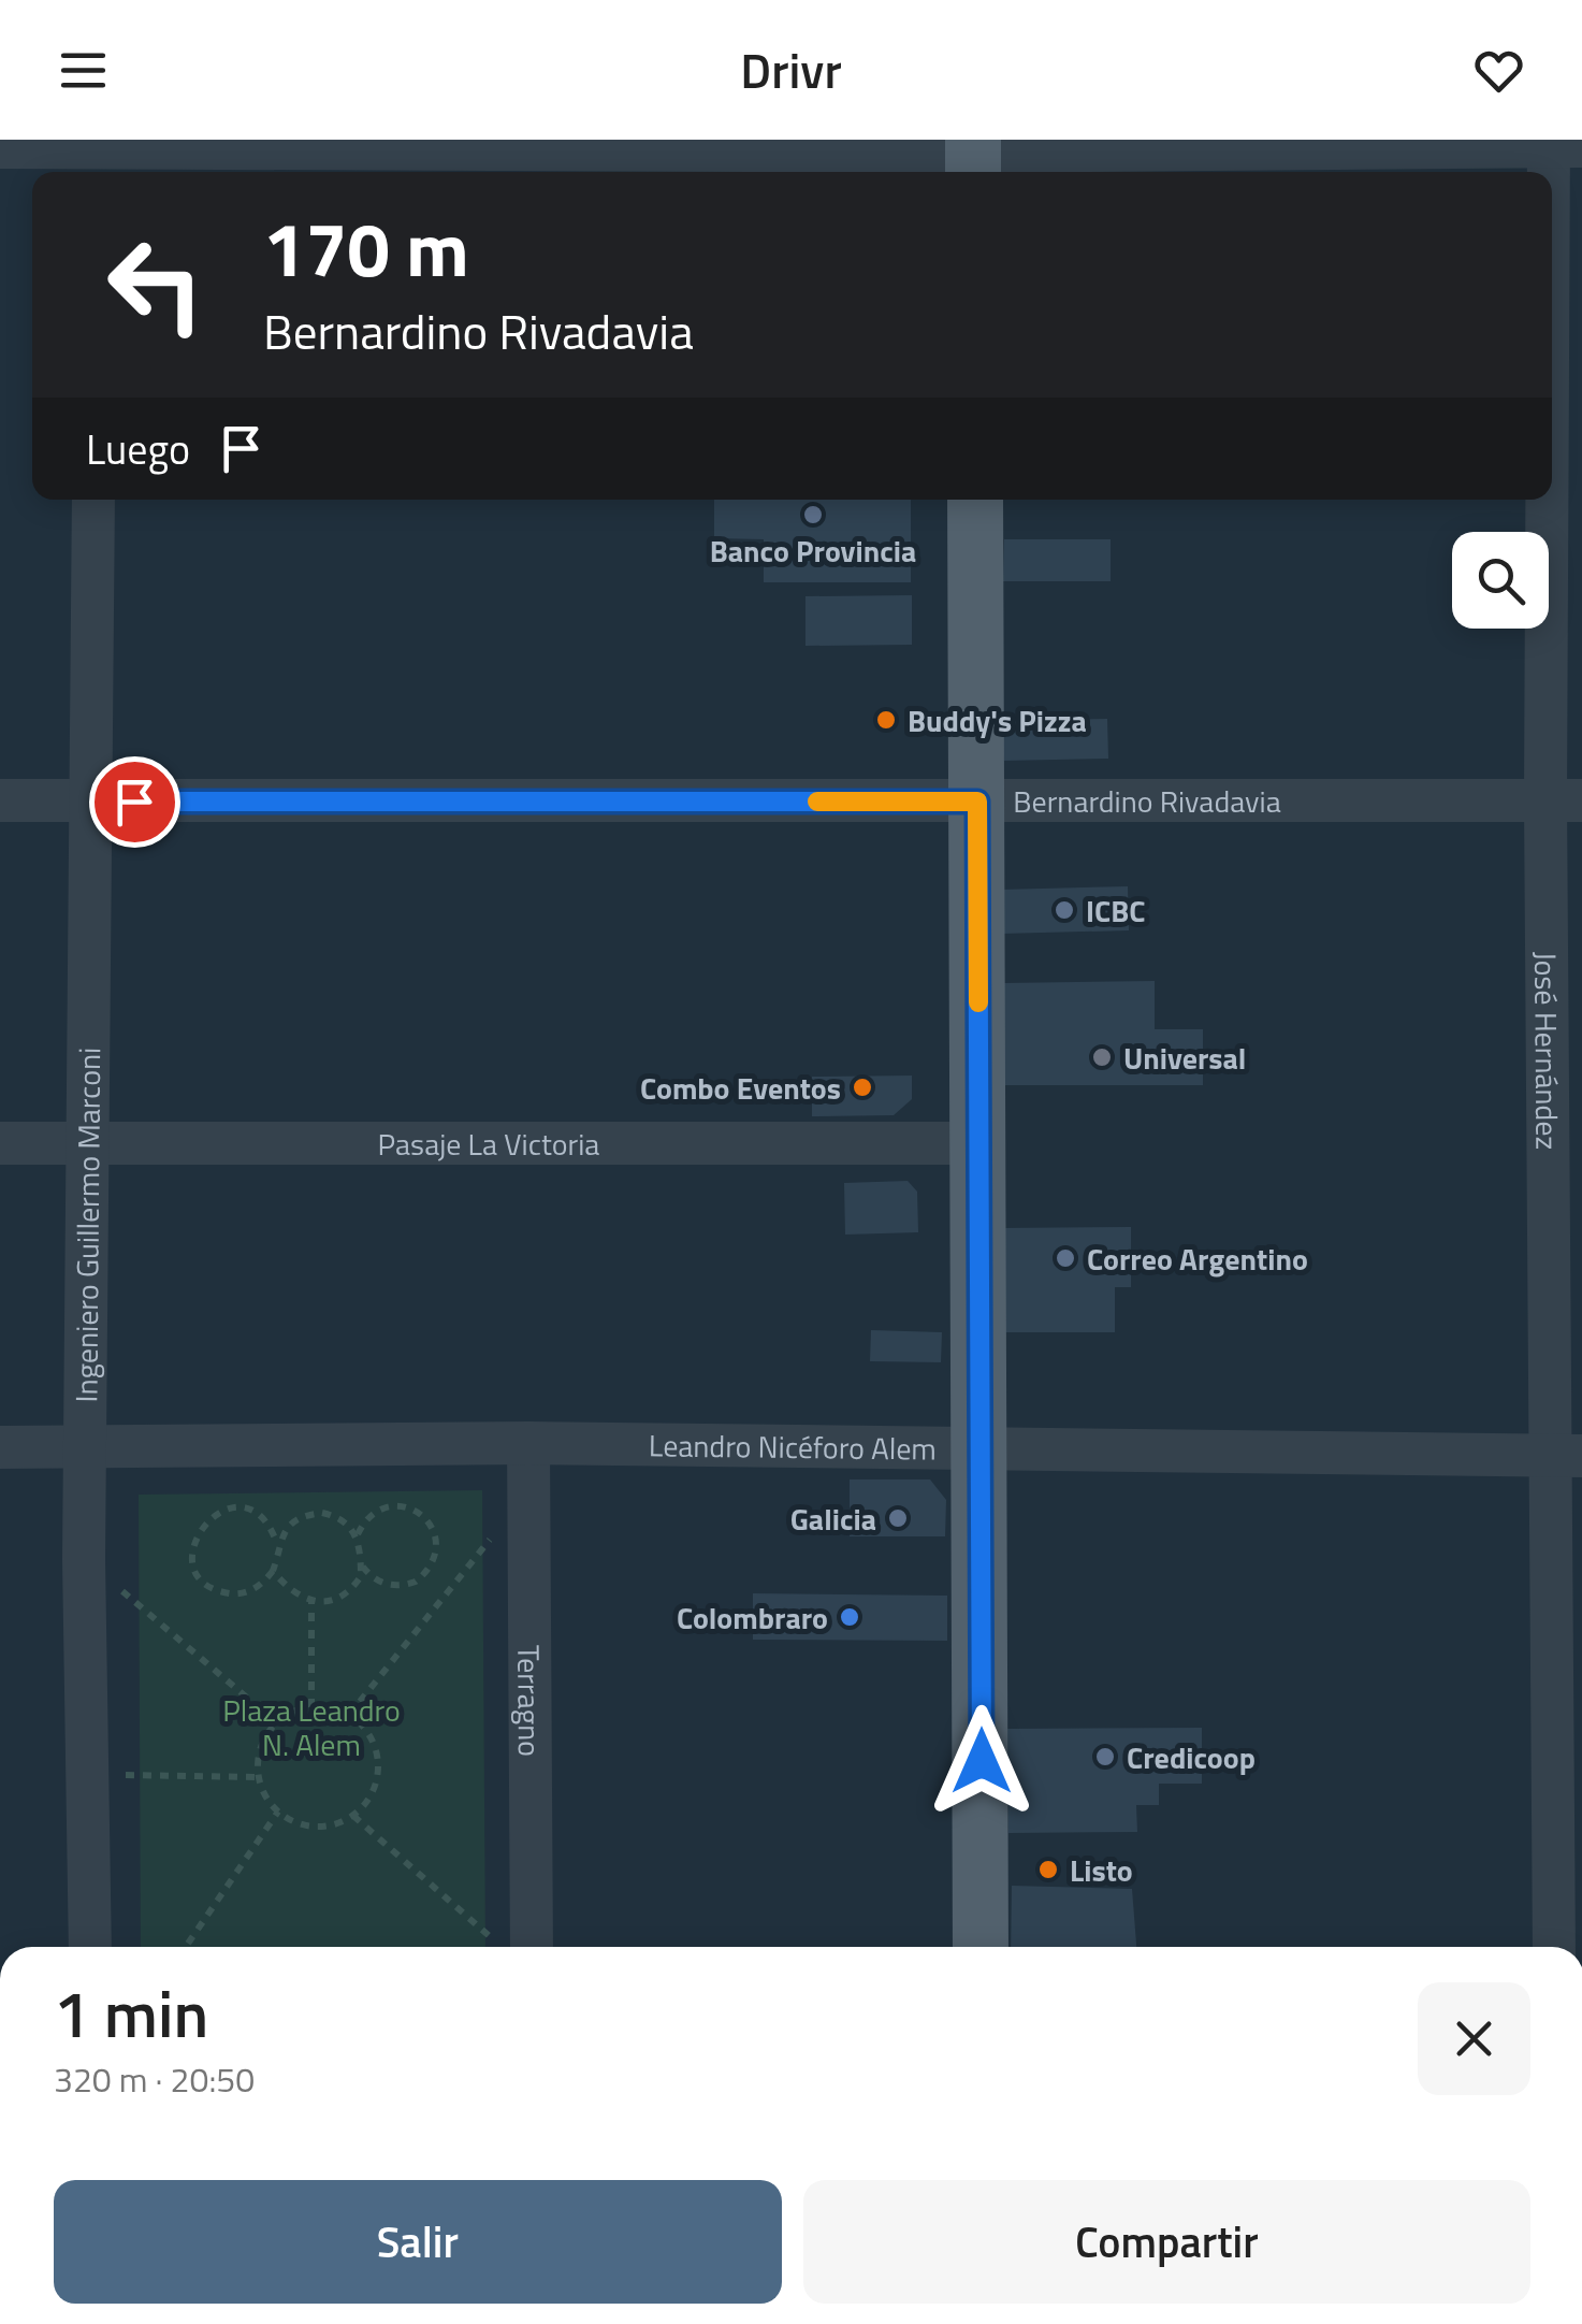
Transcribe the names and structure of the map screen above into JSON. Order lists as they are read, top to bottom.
{
  "streets": {
    "street": [
      "Bernardino Rivadavia",
      "José Hernández",
      "Pasaje La Victoria",
      "Ingeniero Guillermo Marconi",
      "Leandro Nicéforo Alem",
      "Terragno"
    ]
  },
  "crossings": [
    ["Bernardino Rivadavia", "José Hernández"],
    ["Bernardino Rivadavia", "Ingeniero Guillermo Marconi"],
    ["José Hernández", "Leandro Nicéforo Alem"],
    ["Pasaje La Victoria", "Ingeniero Guillermo Marconi"],
    ["Ingeniero Guillermo Marconi", "Leandro Nicéforo Alem"],
    ["Leandro Nicéforo Alem", "Terragno"]
  ],
  "parks": ["Plaza Leandro N. Alem"],
  "places": [
    "Banco Provincia",
    "Buddy's Pizza",
    "ICBC",
    "Universal",
    "Combo Eventos",
    "Correo Argentino",
    "Galicia",
    "Colombraro",
    "Credicoop",
    "Listo"
  ],
  "page": {
    "header": "Drivr",
    "turn": ["170 m", "Bernardino Rivadavia"],
    "then": "Luego",
    "heading": ["1 min", "320 m · 20:50"],
    "buttons": ["Salir", "Compartir"]
  }
}
